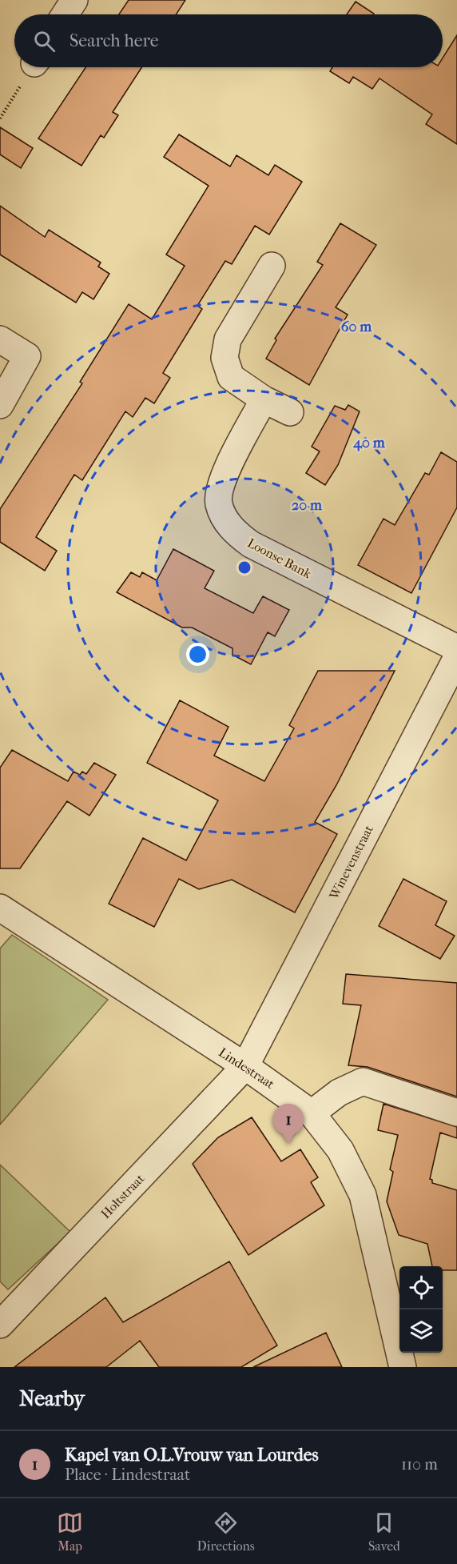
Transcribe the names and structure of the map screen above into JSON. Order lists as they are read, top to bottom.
{
  "streets": {
    "street": [
      "Loonse Bank",
      "Winevenstraat",
      "Lindestraat",
      "Holtstraat"
    ]
  },
  "crossings": [
    ["Winevenstraat", "Lindestraat"],
    ["Winevenstraat", "Holtstraat"],
    ["Lindestraat", "Holtstraat"]
  ],
  "page": {
    "search": "Search here",
    "pins": "1",
    "heading": "Nearby",
    "list": [
      {
        "mark": "1",
        "name": "Kapel van O.L.Vrouw van Lourdes",
        "note": "Place · Lindestraat",
        "value": "110 m"
      }
    ],
    "nav": ["Map", "Directions", "Saved"]
  },
  "rings": ["60 m", "40 m", "20 m"]
}
